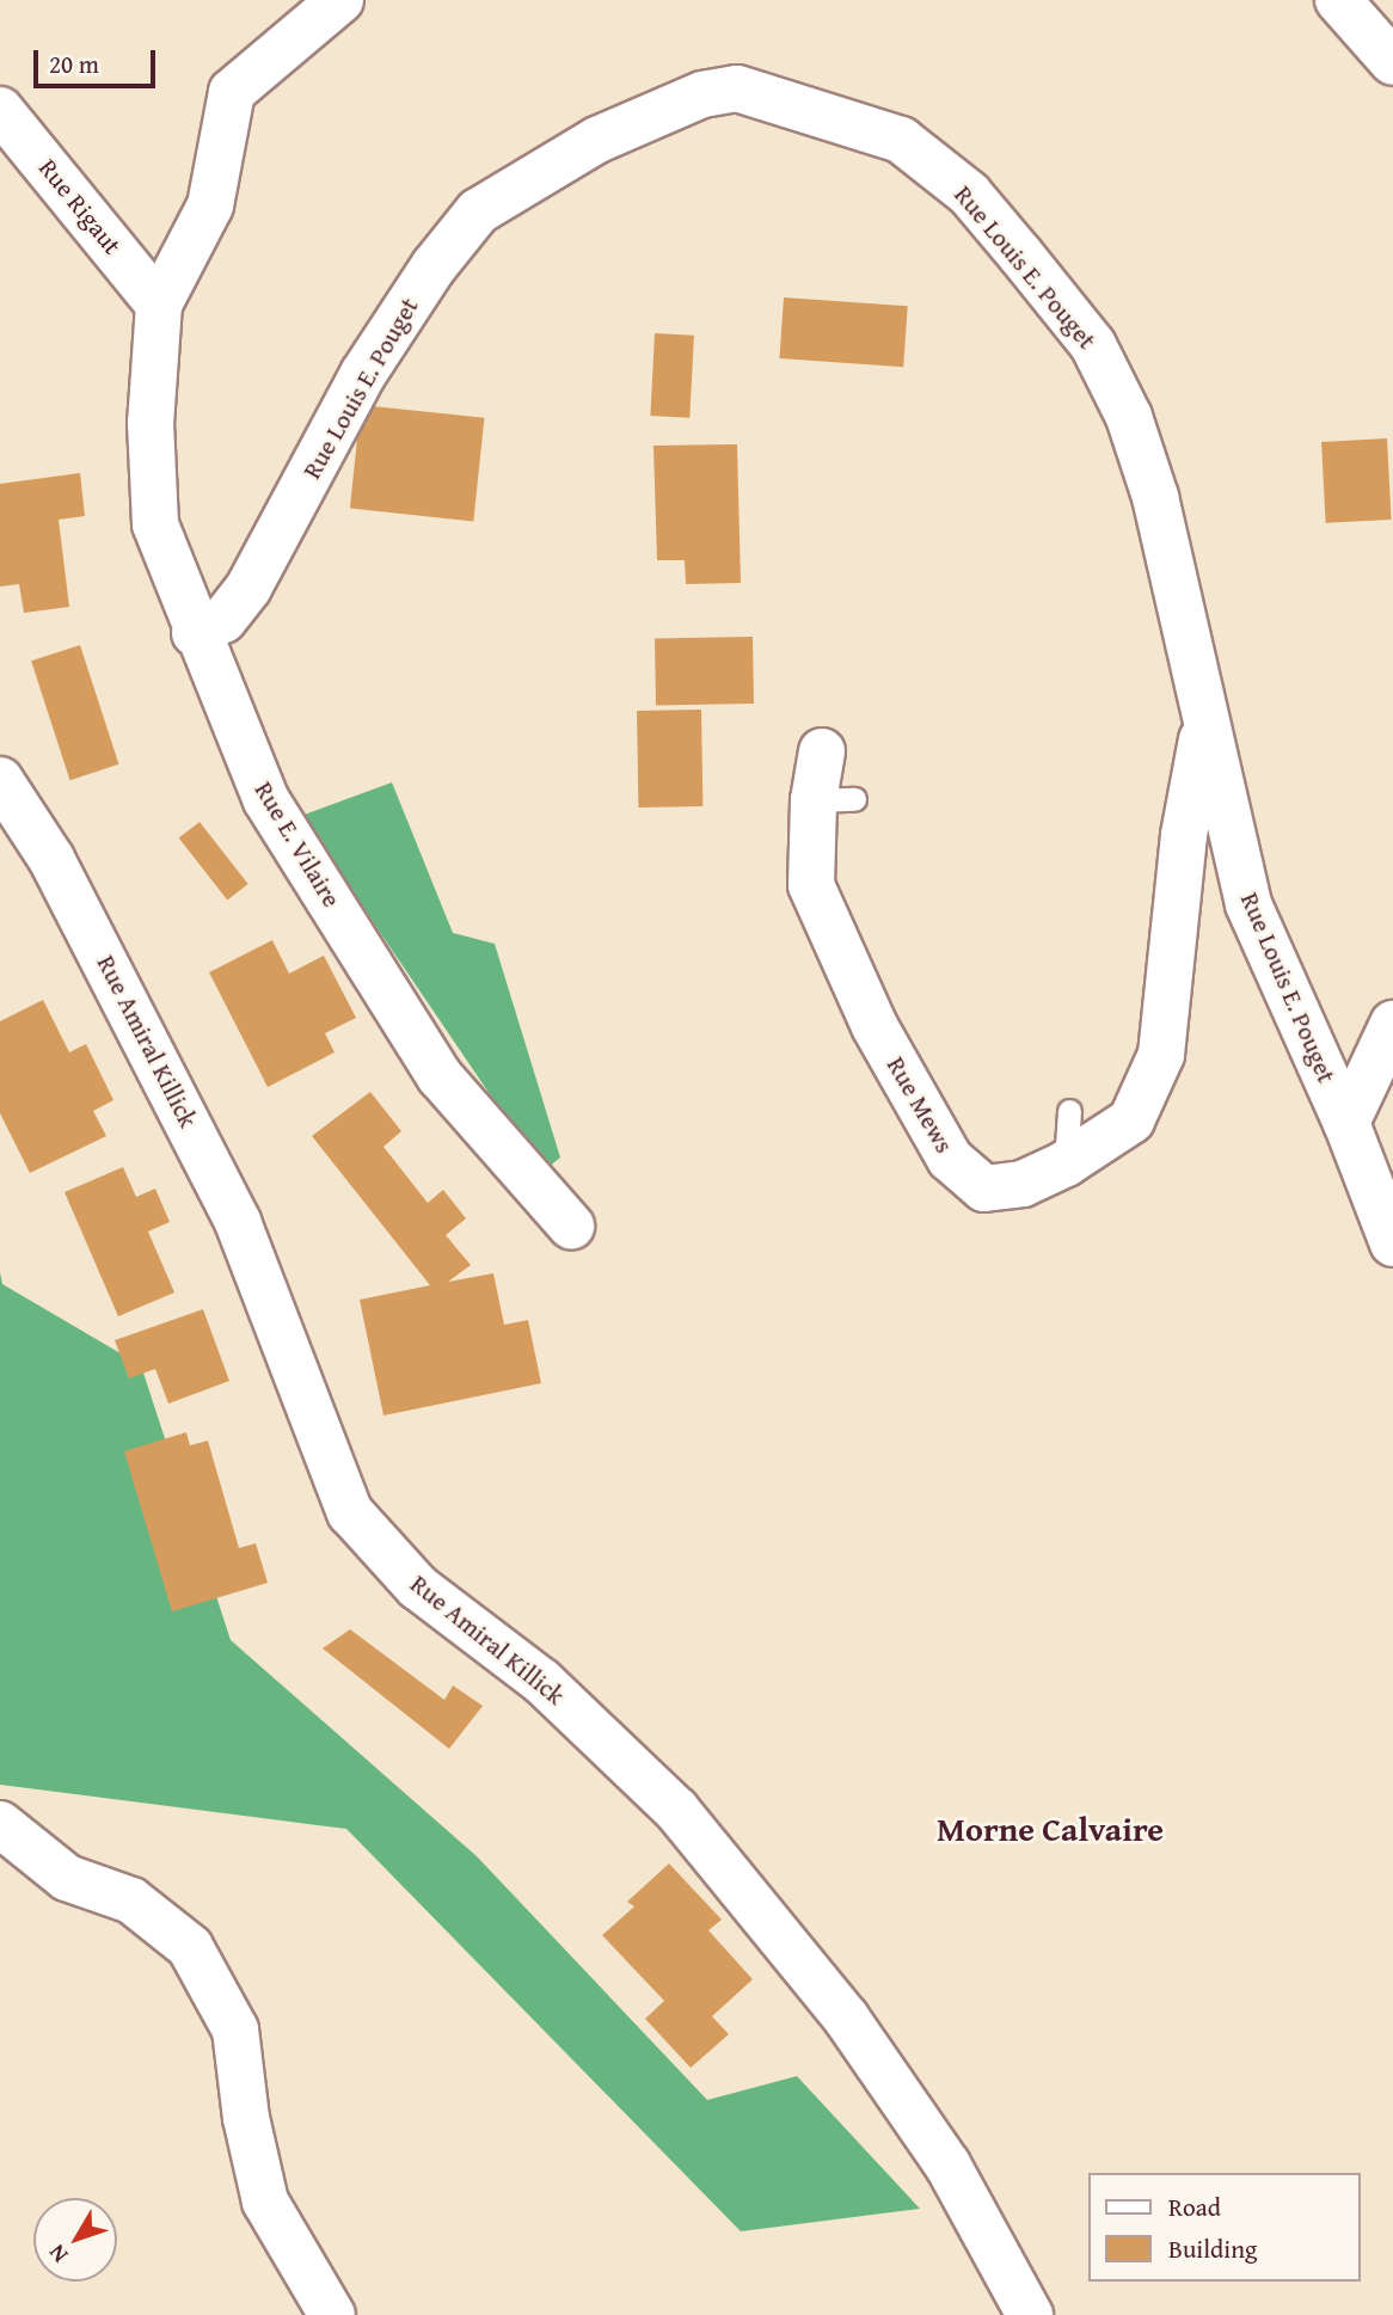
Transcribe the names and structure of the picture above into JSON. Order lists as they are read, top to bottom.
{
  "streets": {
    "street": [
      "Rue Rigaut",
      "Rue Louis E. Pouget",
      "Rue E. Vilaire",
      "Rue Amiral Killick",
      "Rue Mews"
    ]
  },
  "crossings": [
    ["Rue Rigaut", "Rue E. Vilaire"],
    ["Rue Louis E. Pouget", "Rue E. Vilaire"],
    ["Rue Louis E. Pouget", "Rue Mews"]
  ],
  "districts": ["Morne Calvaire"],
  "legend": ["Road", "Building"],
  "scale_bar": "20 m",
  "north": "bottom left"
}
